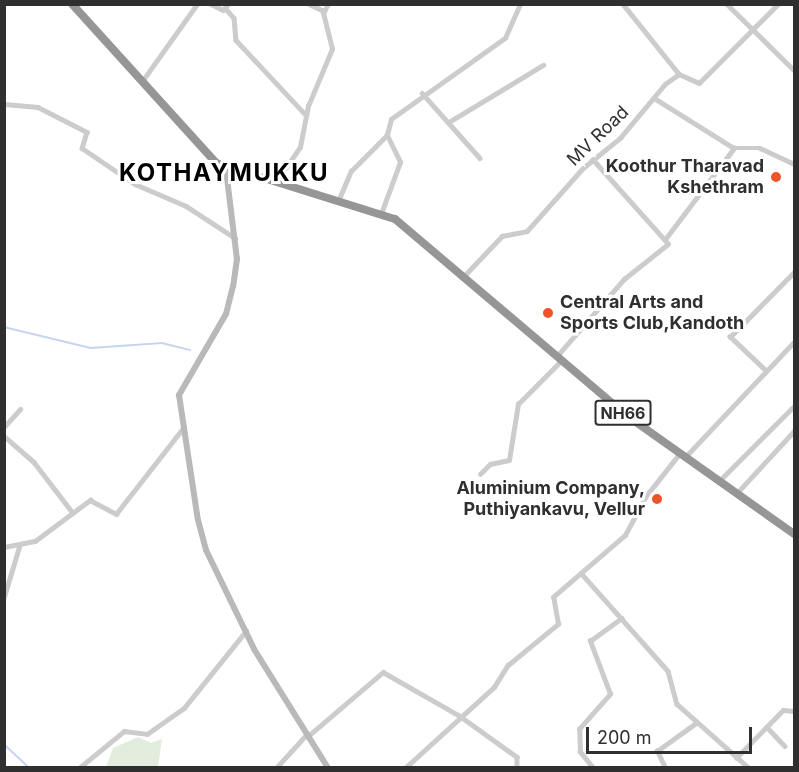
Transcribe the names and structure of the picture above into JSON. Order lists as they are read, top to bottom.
{
  "streets": {
    "highway": ["NH66"],
    "street": ["MV Road"]
  },
  "crossings": [
    ["MV Road", "NH66"]
  ],
  "districts": ["KOTHAYMUKKU"],
  "places": ["Koothur Tharavad Kshethram", "Central Arts and Sports Club,Kandoth", "Aluminium Company, Puthiyankavu, Vellur"],
  "scale_bar": "200 m"
}
